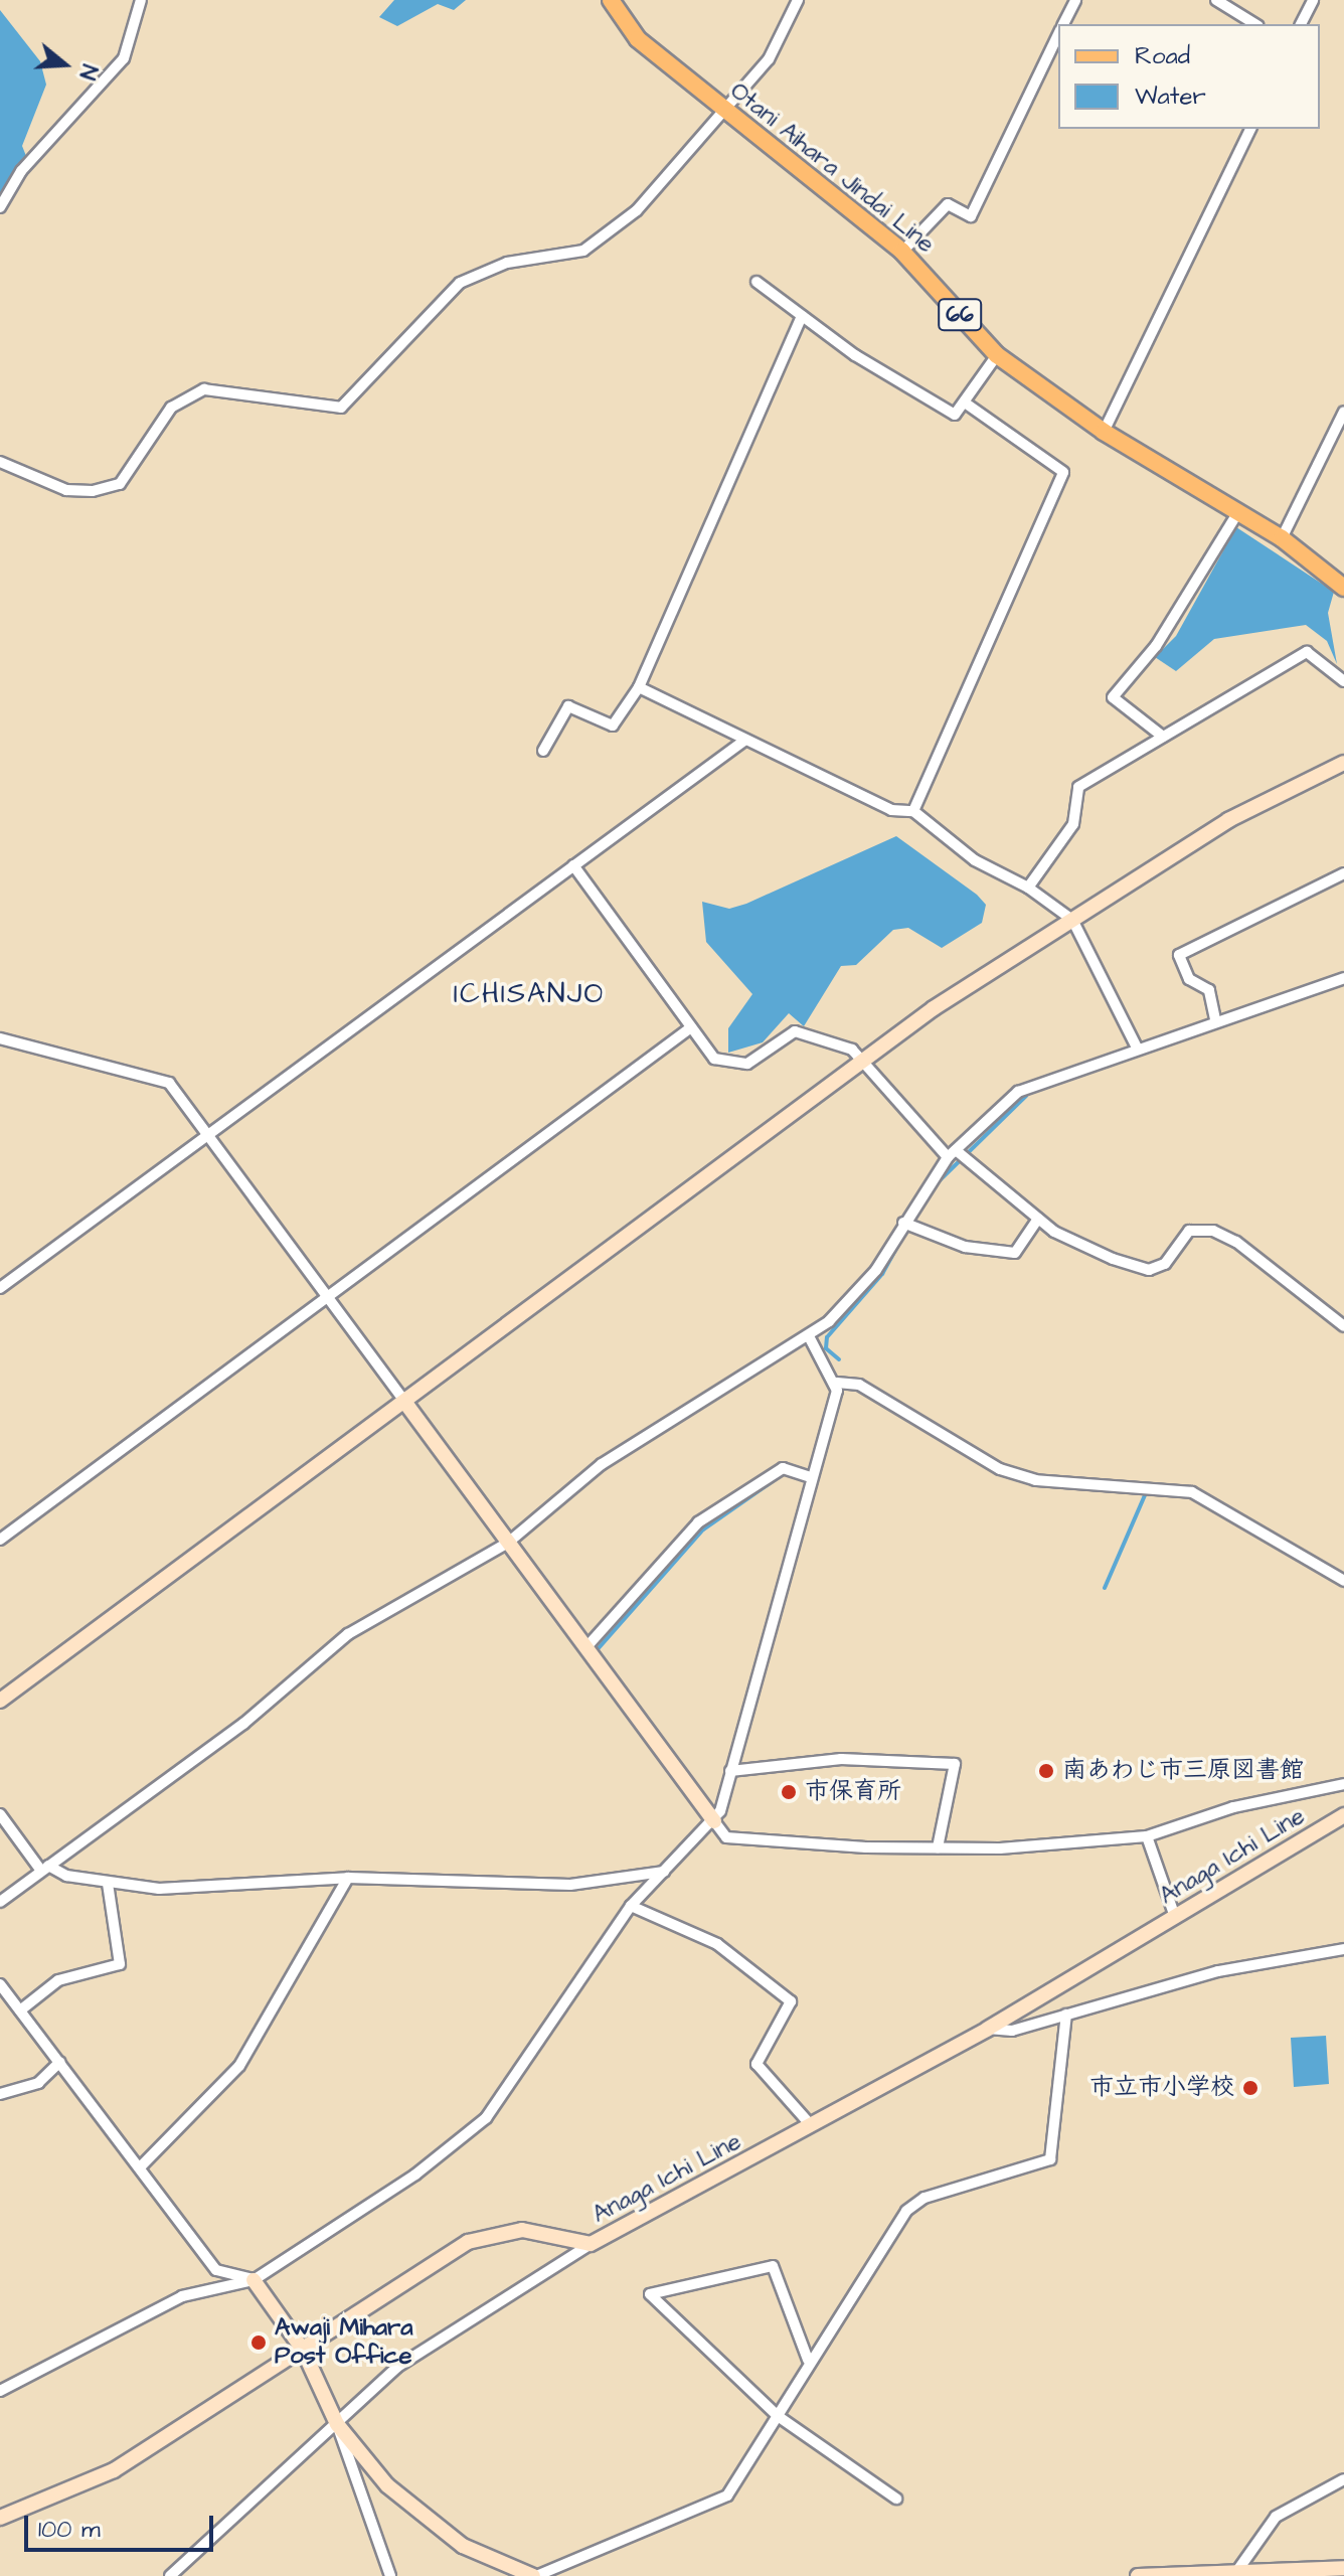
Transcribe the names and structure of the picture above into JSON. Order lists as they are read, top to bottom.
{
  "streets": {
    "main road": ["Otani Aihara Jindai Line", "66"],
    "street": ["Anaga Ichi Line"]
  },
  "districts": ["ICHISANJO"],
  "places": [
    "南あわじ市三原図書館",
    "市保育所",
    "市立市小学校",
    "Awaji Mihara Post Office"
  ],
  "legend": ["Road", "Water"],
  "scale_bar": "100 m",
  "north": "right"
}
